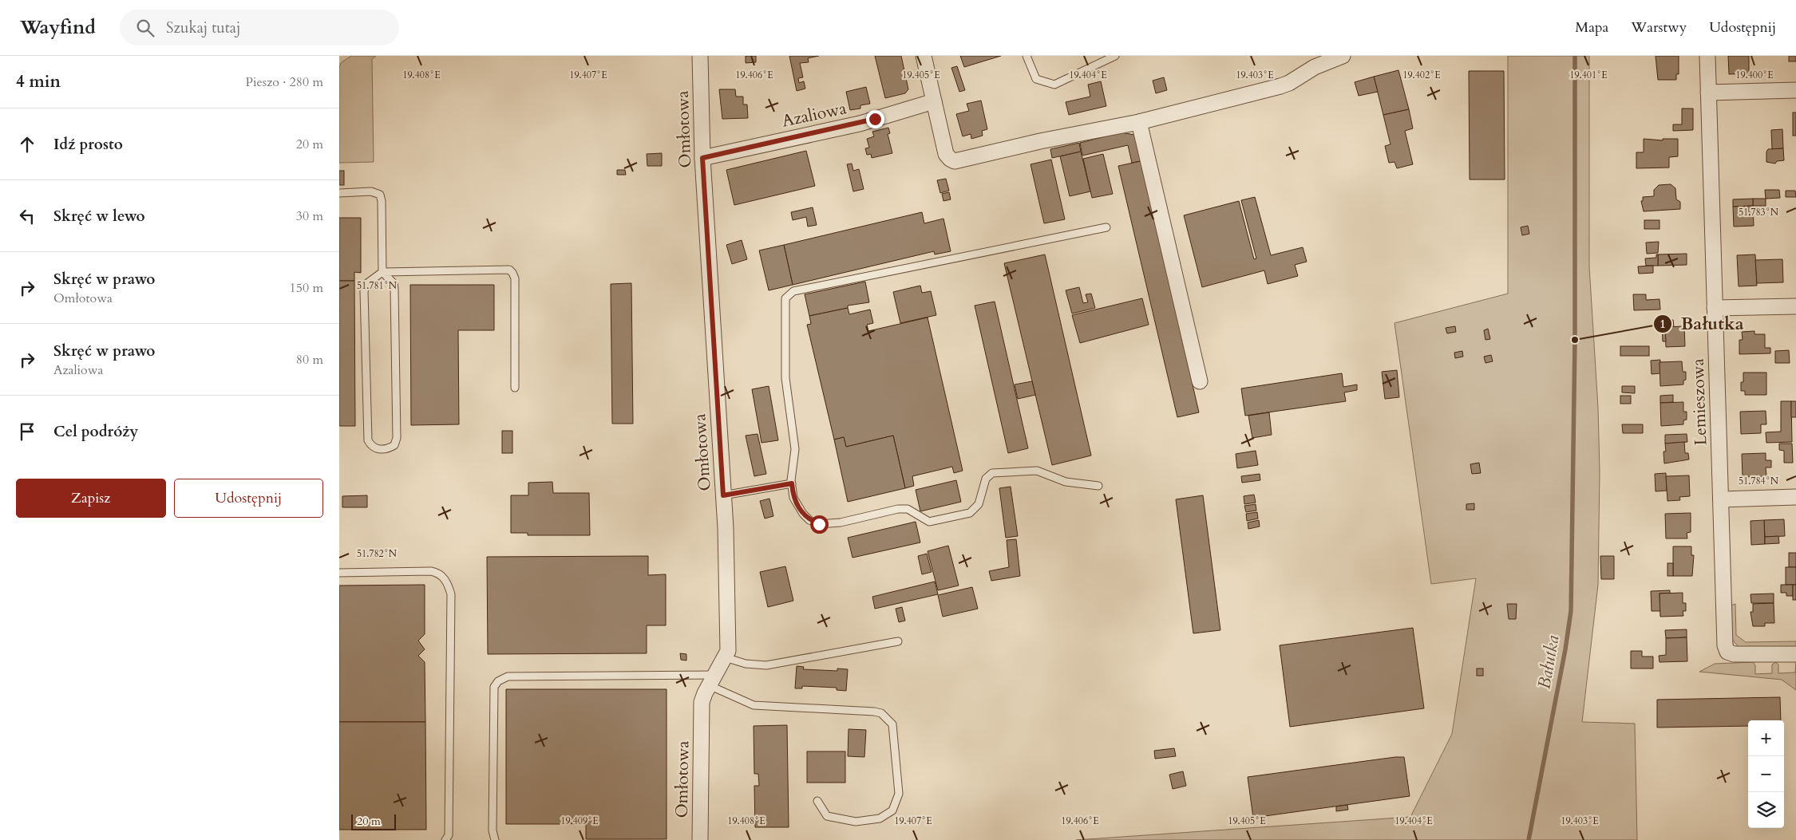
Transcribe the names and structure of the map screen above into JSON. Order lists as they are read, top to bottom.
{
  "streets": {
    "street": ["Azaliowa", "Omłotowa", "Lemieszowa"]
  },
  "crossings": [
    ["Azaliowa", "Omłotowa"]
  ],
  "water": ["Bałutka"],
  "places": ["Bałutka"],
  "scale_bar": "20 m",
  "page": {
    "header": "Wayfind",
    "search": "Szukaj tutaj",
    "nav": ["Mapa", "Warstwy", "Udostępnij"],
    "heading": ["4 min", "Pieszo · 280 m"],
    "list": [
      ["Idź prosto", "20 m"],
      ["Skręć w lewo", "30 m"],
      ["Skręć w prawo", "Omłotowa", "150 m"],
      ["Skręć w prawo", "Azaliowa", "80 m"],
      "Cel podróży"
    ],
    "buttons": ["Zapisz", "Udostępnij"],
    "map_buttons": ["+", "−"],
    "scale": "20 m"
  },
  "coordinates": [
    "19.408°E",
    "19.407°E",
    "19.406°E",
    "19.403°E",
    "19.402°E",
    "19.401°E",
    "19.405°E",
    "19.404°E",
    "19.400°E",
    "51.783°N",
    "51.781°N",
    "51.784°N",
    "51.782°N",
    "19.409°E"
  ]
}
